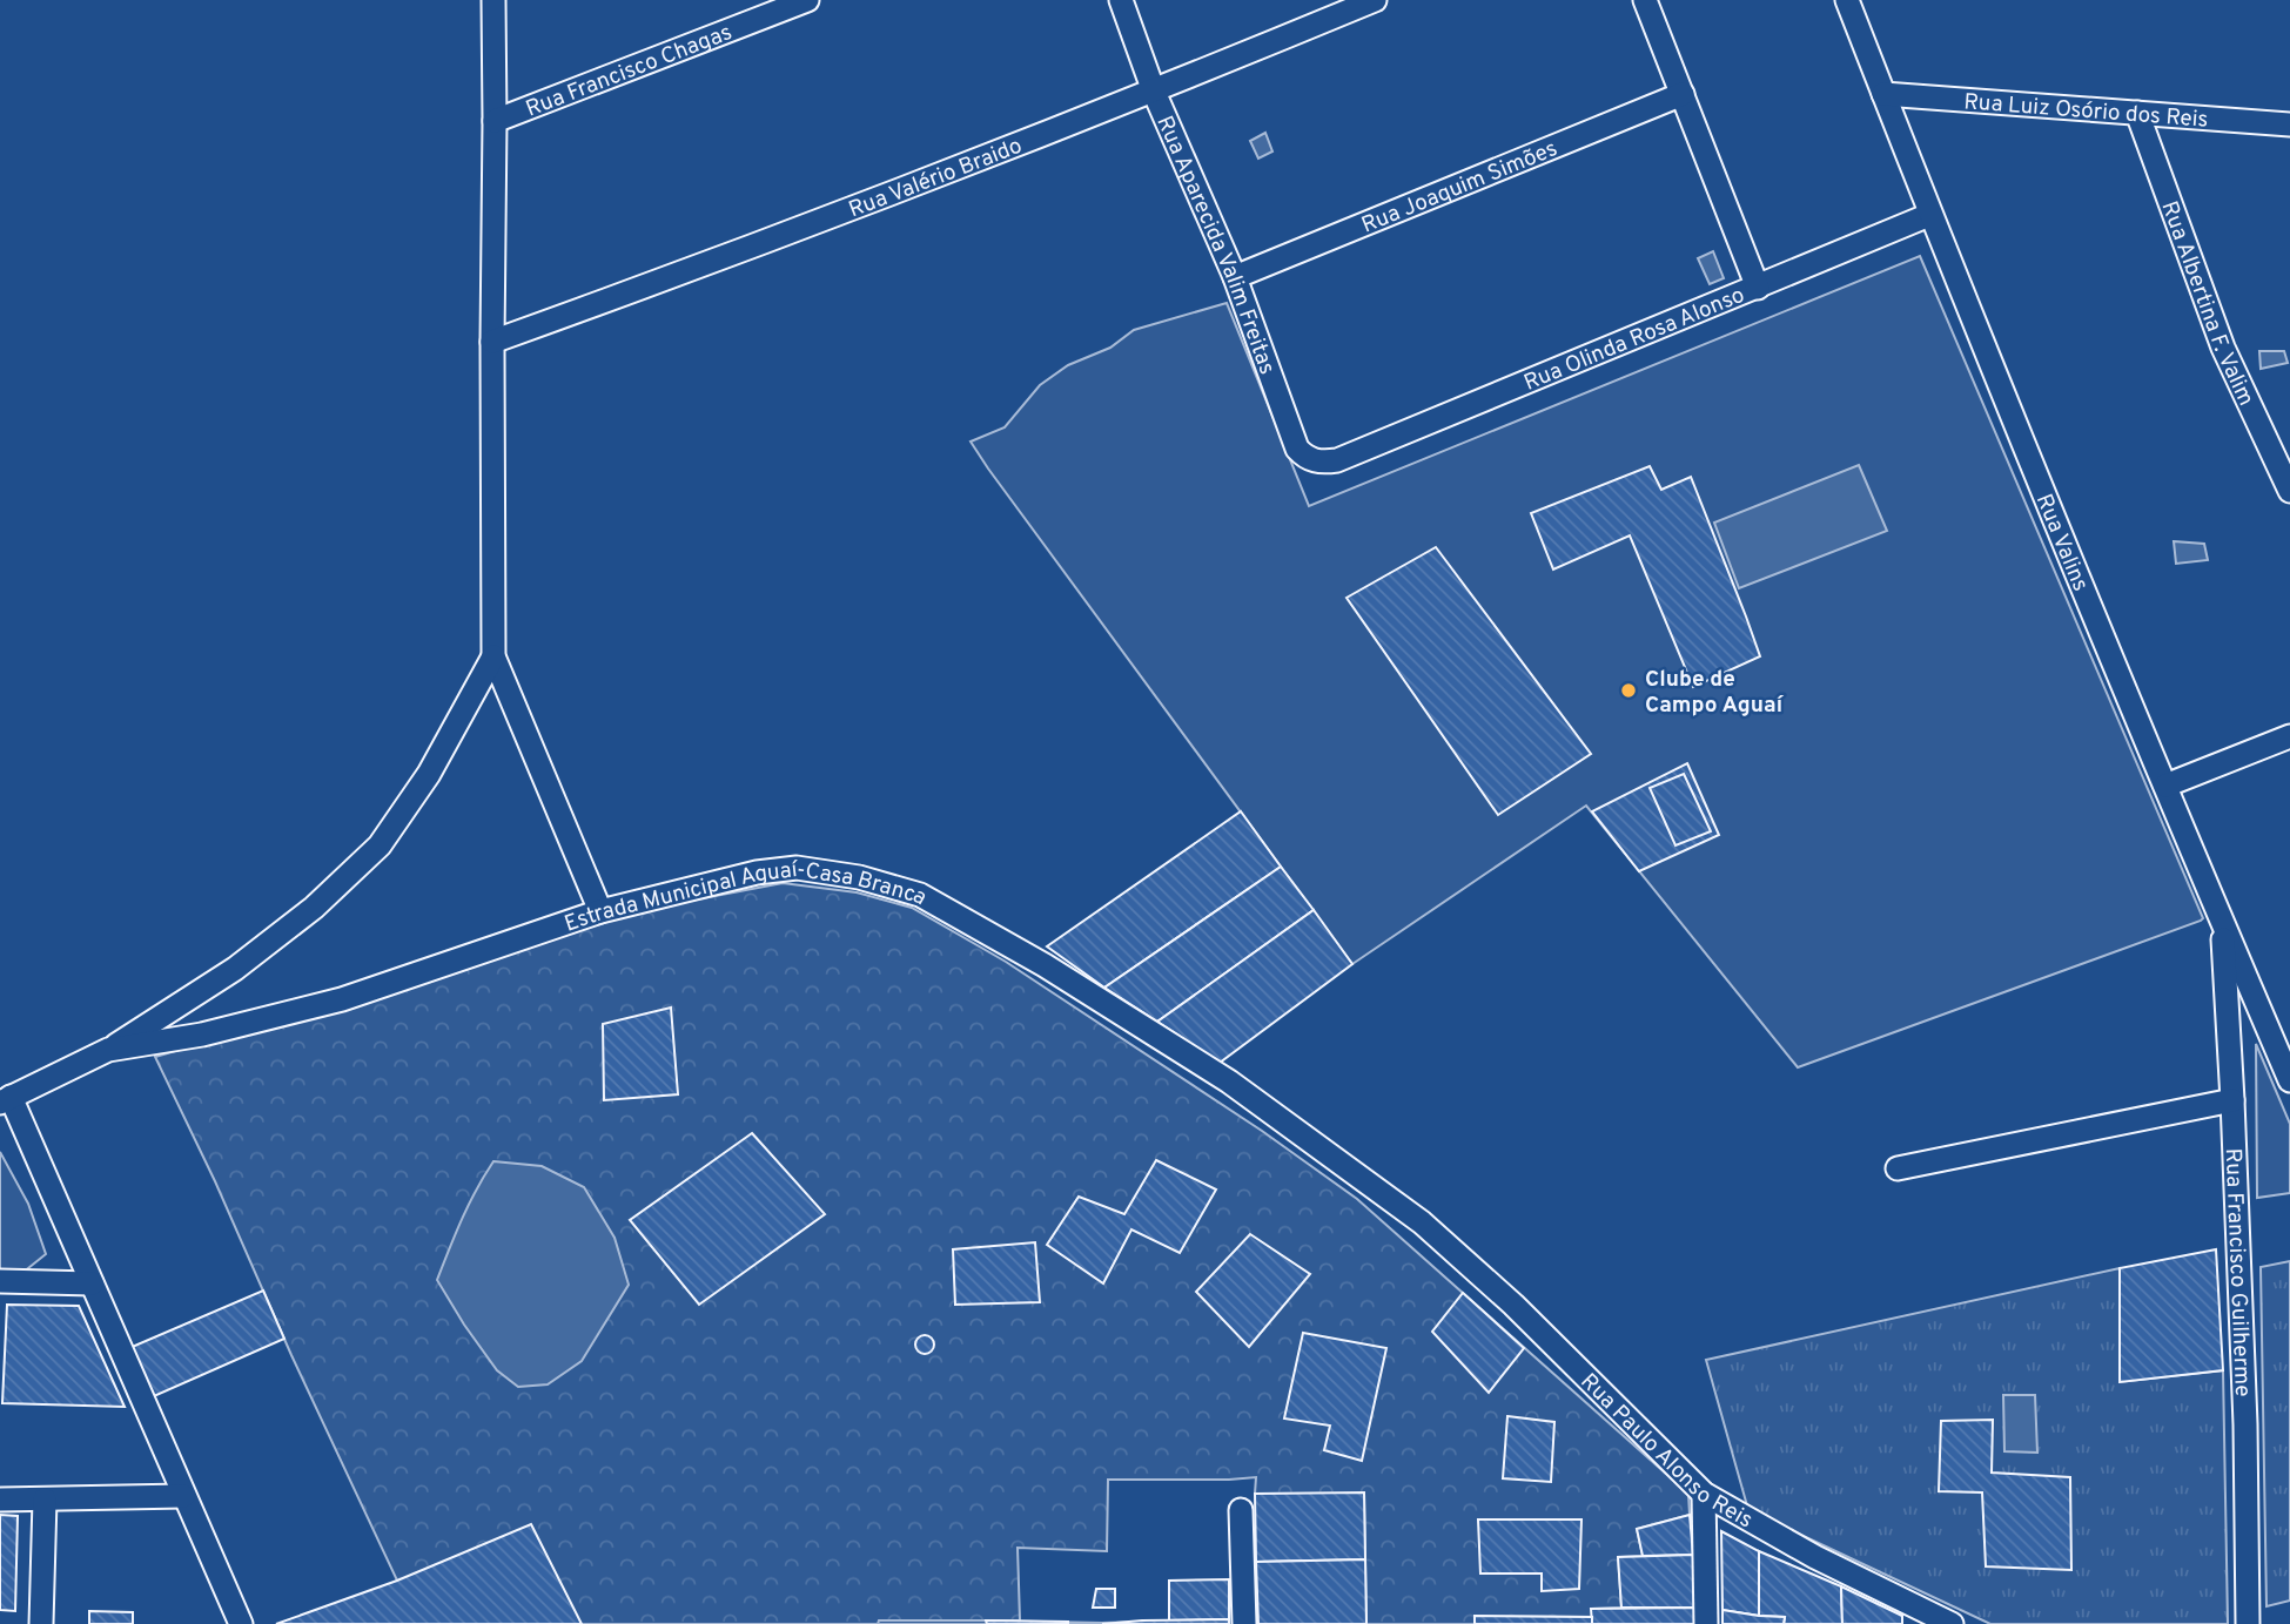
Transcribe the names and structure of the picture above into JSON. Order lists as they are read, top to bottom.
{
  "streets": {
    "street": [
      "Rua Francisco Chagas",
      "Rua Luiz Osório dos Reis",
      "Rua Valério Braido",
      "Rua Joaquim Simões",
      "Rua Aparecida Valim Freitas",
      "Rua Albertina F. Valim",
      "Rua Olinda Rosa Alonso",
      "Rua Valins",
      "Estrada Municipal Aguaí-Casa Branca",
      "Rua Francisco Guilherme",
      "Rua Paulo Alonso Reis"
    ]
  },
  "crossings": [
    ["Rua Luiz Osório dos Reis", "Rua Albertina F. Valim"],
    ["Rua Luiz Osório dos Reis", "Rua Valins"],
    ["Rua Valério Braido", "Rua Aparecida Valim Freitas"],
    ["Rua Joaquim Simões", "Rua Aparecida Valim Freitas"],
    ["Rua Aparecida Valim Freitas", "Rua Olinda Rosa Alonso"],
    ["Rua Olinda Rosa Alonso", "Rua Valins"],
    ["Rua Valins", "Rua Francisco Guilherme"],
    ["Estrada Municipal Aguaí-Casa Branca", "Rua Paulo Alonso Reis"]
  ],
  "places": ["Clube de Campo Aguaí"]
}
